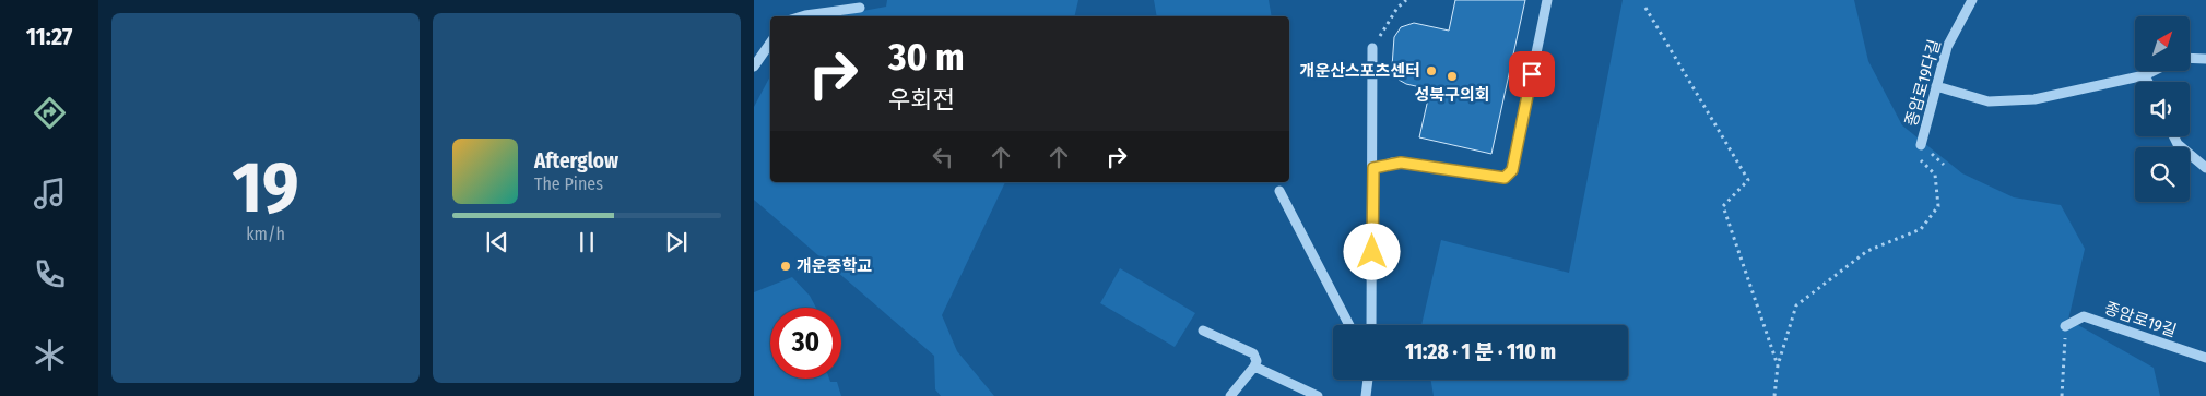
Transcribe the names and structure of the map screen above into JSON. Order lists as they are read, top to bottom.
{
  "streets": {
    "street": ["종암로19다길", "종암로19길"]
  },
  "places": ["개운산스포츠센터", "성북구의회", "개운중학교"],
  "north": "top right",
  "page": {
    "tabs": "11:27",
    "tile": ["19", "km/h"],
    "turn": ["30 m", "우회전"],
    "song": ["Afterglow", "The Pines"],
    "limit": "30",
    "trip": "11:28 · 1 분 · 110 m"
  }
}
